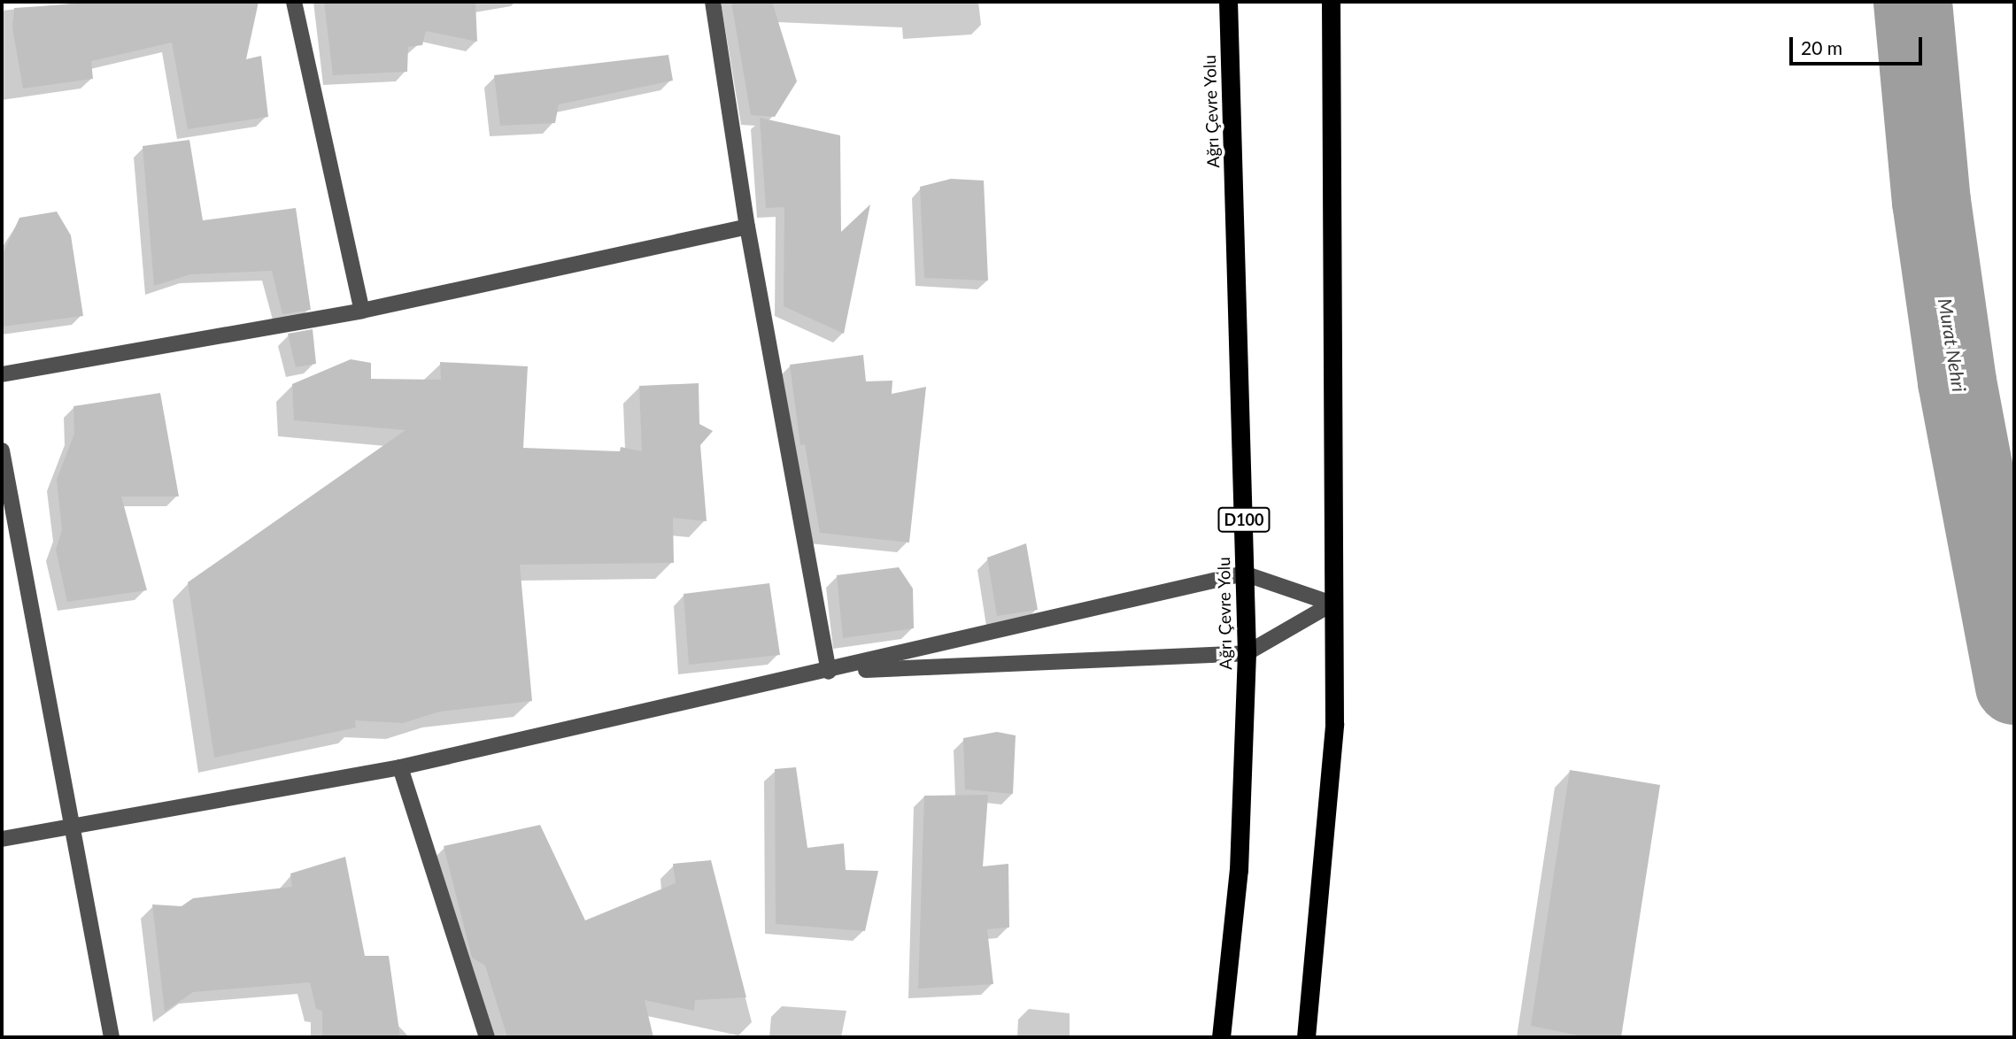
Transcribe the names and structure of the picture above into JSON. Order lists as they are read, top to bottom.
{
  "streets": {
    "highway": ["Ağrı Çevre Yolu", "D100"]
  },
  "water": ["Murat Nehri"],
  "scale_bar": "20 m"
}
